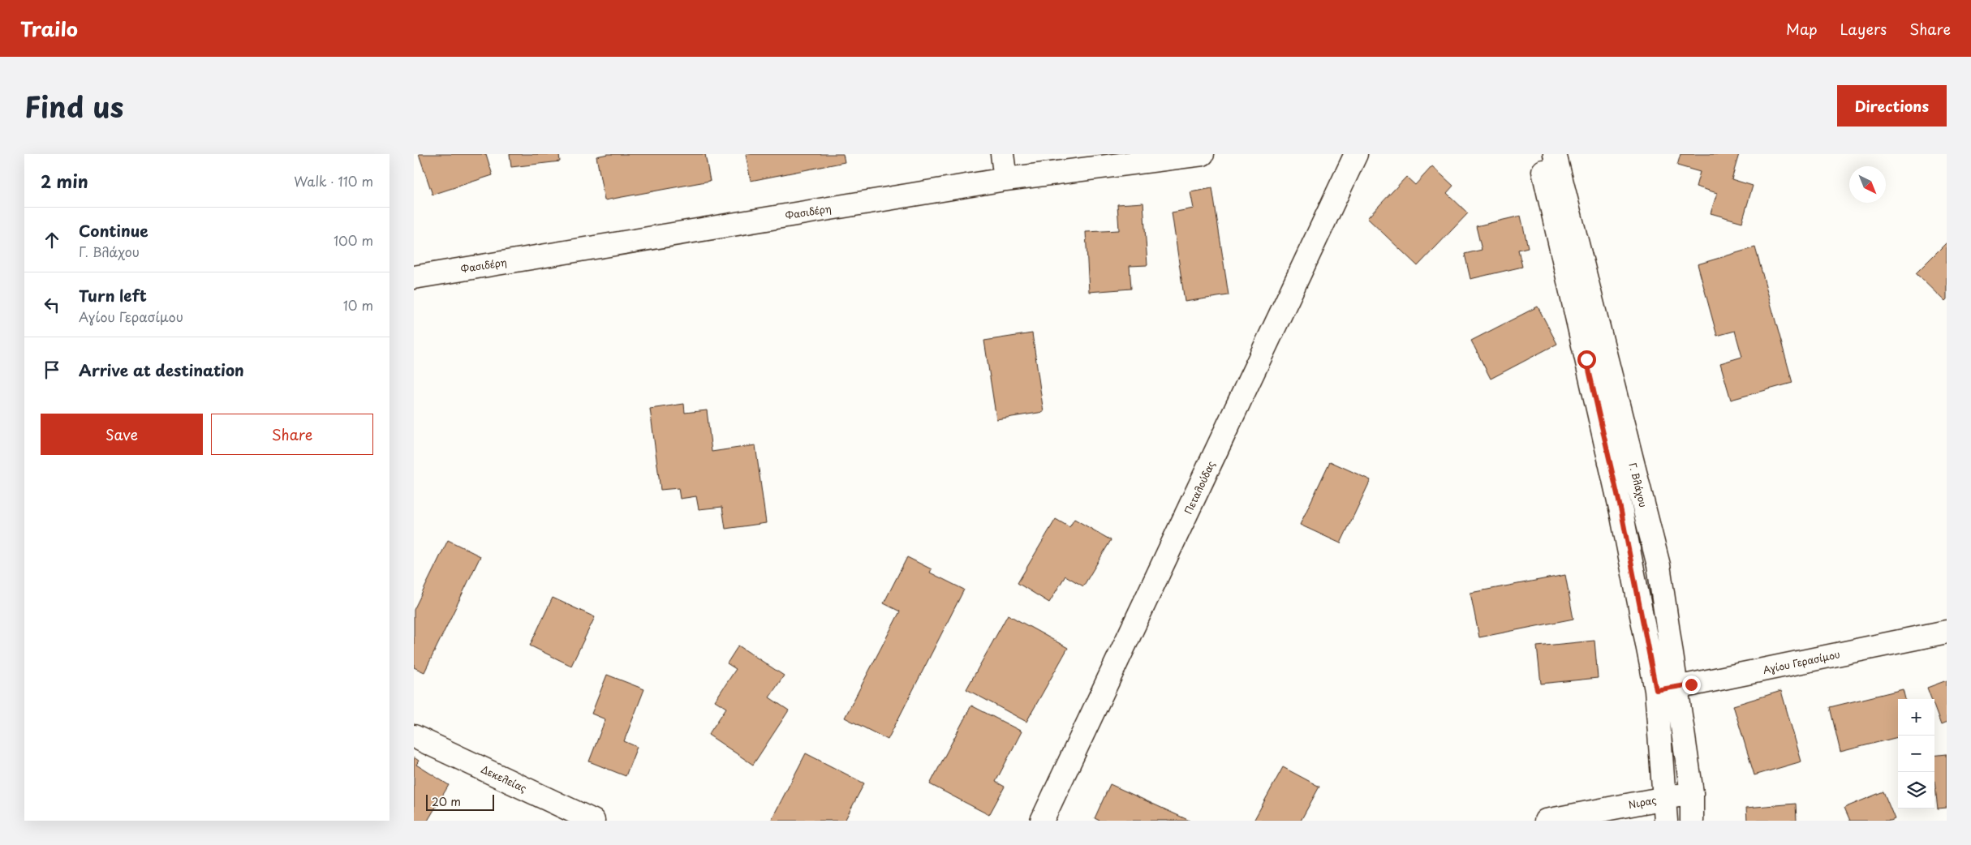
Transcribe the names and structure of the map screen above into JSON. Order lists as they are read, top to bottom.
{
  "streets": {
    "street": [
      "Φασιδέρη",
      "Γ. Βλάχου",
      "Πεταλούδας",
      "Αγίου Γερασίμου",
      "Δεκελείας",
      "Νιρας"
    ]
  },
  "crossings": [
    ["Γ. Βλάχου", "Αγίου Γερασίμου"],
    ["Γ. Βλάχου", "Νιρας"]
  ],
  "scale_bar": "20 m",
  "north": "bottom right",
  "page": {
    "header": "Trailo",
    "nav": ["Map", "Layers", "Share"],
    "title": "Find us",
    "buttons": [
      "Directions",
      ["Save", "Share"]
    ],
    "heading": ["2 min", "Walk · 110 m"],
    "list": [
      ["Continue", "Γ. Βλάχου", "100 m"],
      ["Turn left", "Αγίου Γερασίμου", "10 m"],
      "Arrive at destination"
    ],
    "map_buttons": ["+", "−"],
    "scale": "20 m"
  }
}
